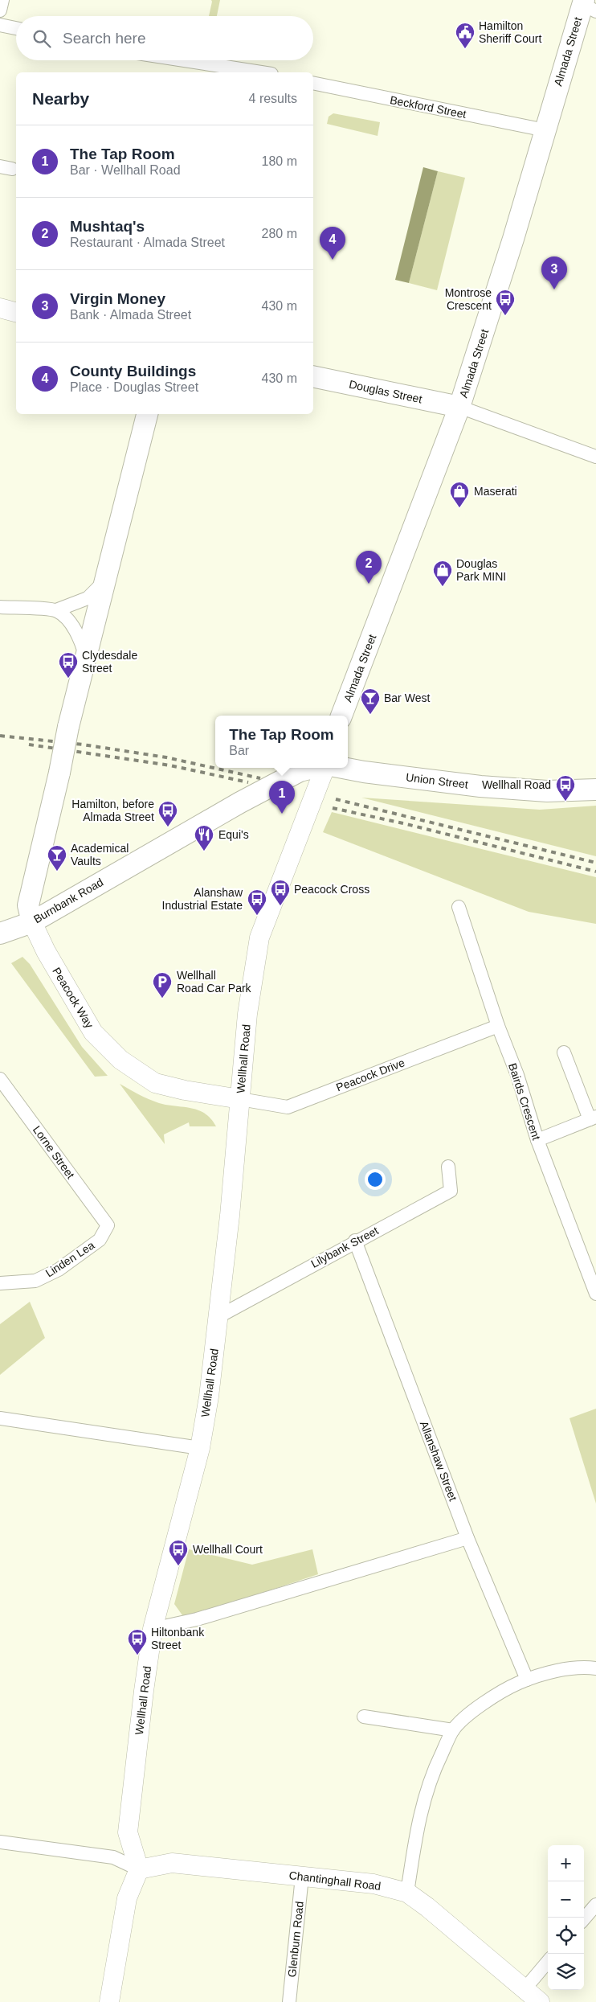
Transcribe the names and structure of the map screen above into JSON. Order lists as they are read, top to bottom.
{
  "streets": {
    "main road": [
      "Almada Street",
      "Douglas Street",
      "Union Street",
      "Burnbank Road",
      "Peacock Way",
      "Wellhall Road",
      "Chantinghall Road"
    ],
    "street": [
      "Beckford Street",
      "Peacock Drive",
      "Bairds Crescent",
      "Lorne Street",
      "Lilybank Street",
      "Linden Lea",
      "Allanshaw Street",
      "Glenburn Road"
    ]
  },
  "crossings": [
    ["Almada Street", "Beckford Street"],
    ["Almada Street", "Douglas Street"],
    ["Burnbank Road", "Peacock Way"],
    ["Peacock Way", "Wellhall Road"],
    ["Peacock Way", "Peacock Drive"],
    ["Wellhall Road", "Peacock Drive"],
    ["Wellhall Road", "Lilybank Street"],
    ["Wellhall Road", "Chantinghall Road"],
    ["Peacock Drive", "Bairds Crescent"],
    ["Lorne Street", "Linden Lea"],
    ["Lilybank Street", "Allanshaw Street"],
    ["Chantinghall Road", "Glenburn Road"]
  ],
  "places": {
    "public building": ["Hamilton Sheriff Court"],
    "bus stop": [
      "Montrose Crescent",
      "Clydesdale Street",
      "Wellhall Road",
      "Hamilton, before Almada Street",
      "Peacock Cross",
      "Alanshaw Industrial Estate",
      "Wellhall Court",
      "Hiltonbank Street"
    ],
    "shop": ["Maserati", "Douglas Park MINI"],
    "bar": ["Bar West", "Academical Vaults"],
    "restaurant": ["Equi's"],
    "parking": ["Wellhall Road Car Park"]
  },
  "page": {
    "search": "Search here",
    "heading": ["Nearby", "4 results"],
    "list": [
      {
        "mark": "1",
        "name": "The Tap Room",
        "note": "Bar · Wellhall Road",
        "value": "180 m"
      },
      {
        "mark": "2",
        "name": "Mushtaq's",
        "note": "Restaurant · Almada Street",
        "value": "280 m"
      },
      {
        "mark": "3",
        "name": "Virgin Money",
        "note": "Bank · Almada Street",
        "value": "430 m"
      },
      {
        "mark": "4",
        "name": "County Buildings",
        "note": "Place · Douglas Street",
        "value": "430 m"
      }
    ],
    "pins": [
      "4",
      "3",
      "2",
      "1"
    ],
    "popup": ["The Tap Room", "Bar"],
    "map_buttons": ["+", "−"]
  }
}
